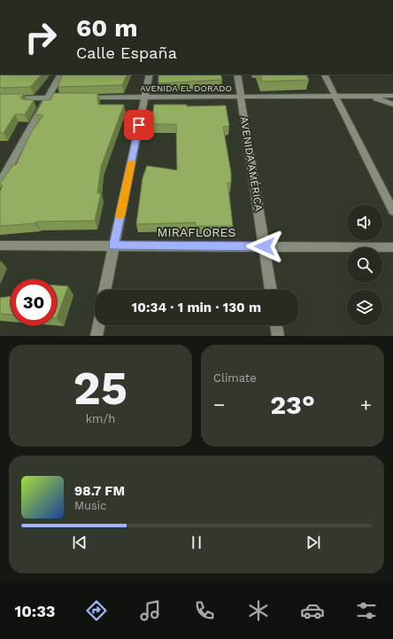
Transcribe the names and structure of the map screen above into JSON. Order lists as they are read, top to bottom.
{
  "streets": {
    "street": ["AVENIDA EL DORADO", "AVENIDA AMÉRICA", "MIRAFLORES"]
  },
  "crossings": [
    ["AVENIDA EL DORADO", "AVENIDA AMÉRICA"],
    ["AVENIDA AMÉRICA", "MIRAFLORES"]
  ],
  "page": {
    "turn": ["60 m", "Calle España"],
    "limit": "30",
    "trip": "10:34 · 1 min · 130 m",
    "tile": [
      ["25", "km/h"],
      "Climate"
    ],
    "heat": ["−", "23°", "+"],
    "song": ["98.7 FM", "Music"],
    "tabs": "10:33"
  }
}
